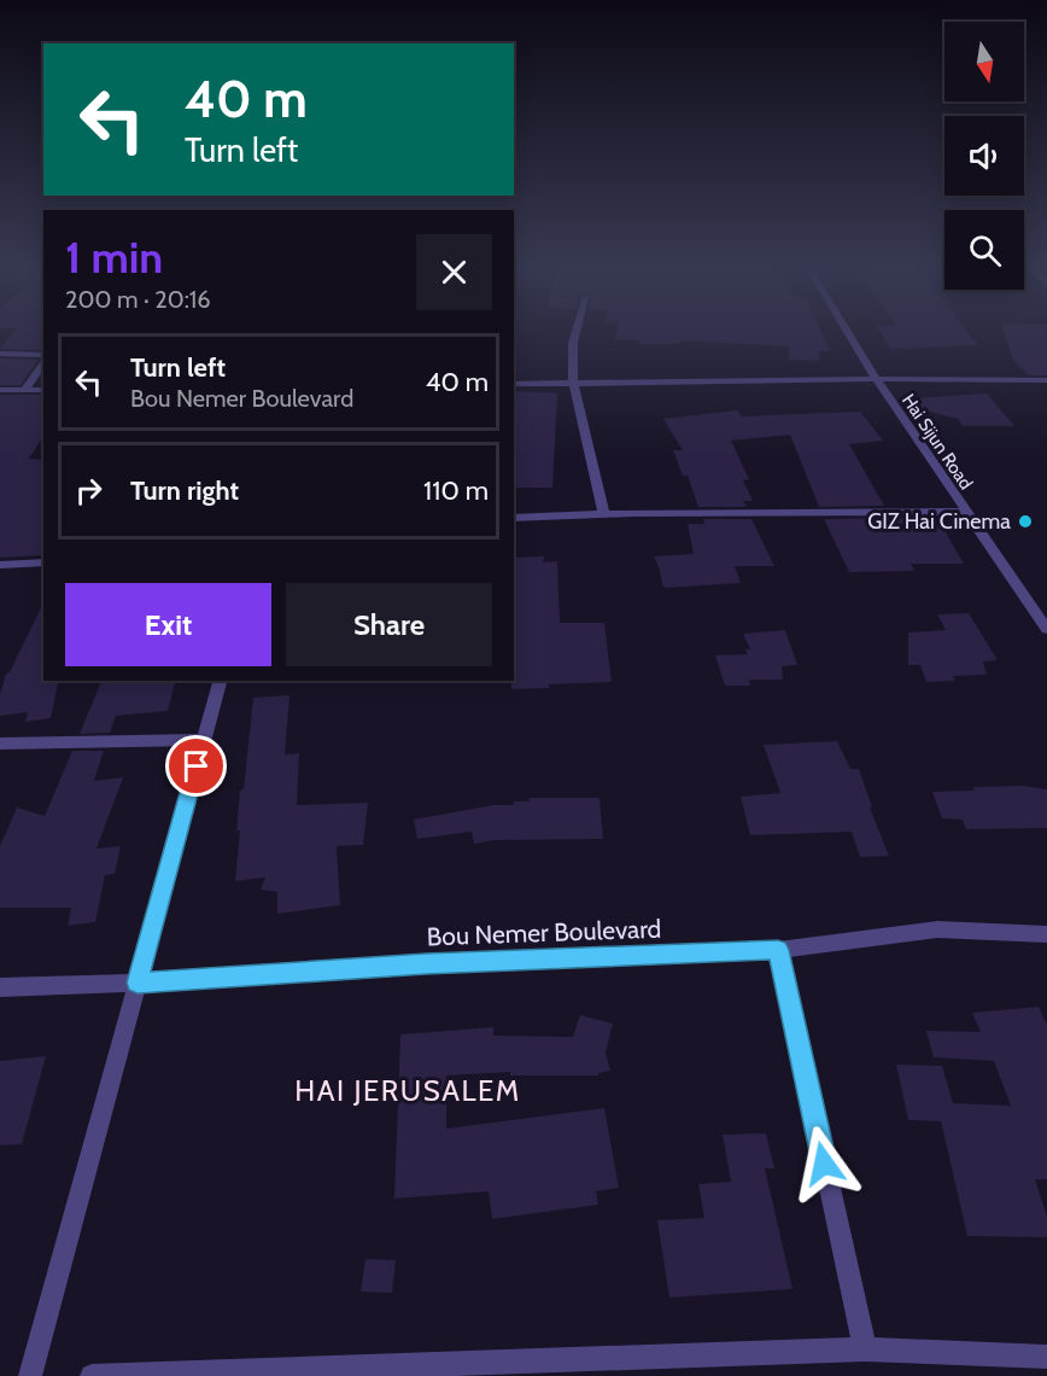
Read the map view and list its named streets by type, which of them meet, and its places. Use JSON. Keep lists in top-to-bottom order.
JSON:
{
  "streets": {
    "street": ["Hai Sijun Road", "Bou Nemer Boulevard"]
  },
  "districts": ["HAI JERUSALEM"],
  "places": ["GIZ Hai Cinema"],
  "north": "bottom",
  "page": {
    "turn": ["40 m", "Turn left"],
    "heading": ["1 min", "200 m · 20:16"],
    "list": [
      {
        "name": "Turn left",
        "note": "Bou Nemer Boulevard",
        "value": "40 m"
      },
      {
        "name": "Turn right",
        "value": "110 m"
      }
    ],
    "buttons": ["Exit", "Share"]
  }
}
